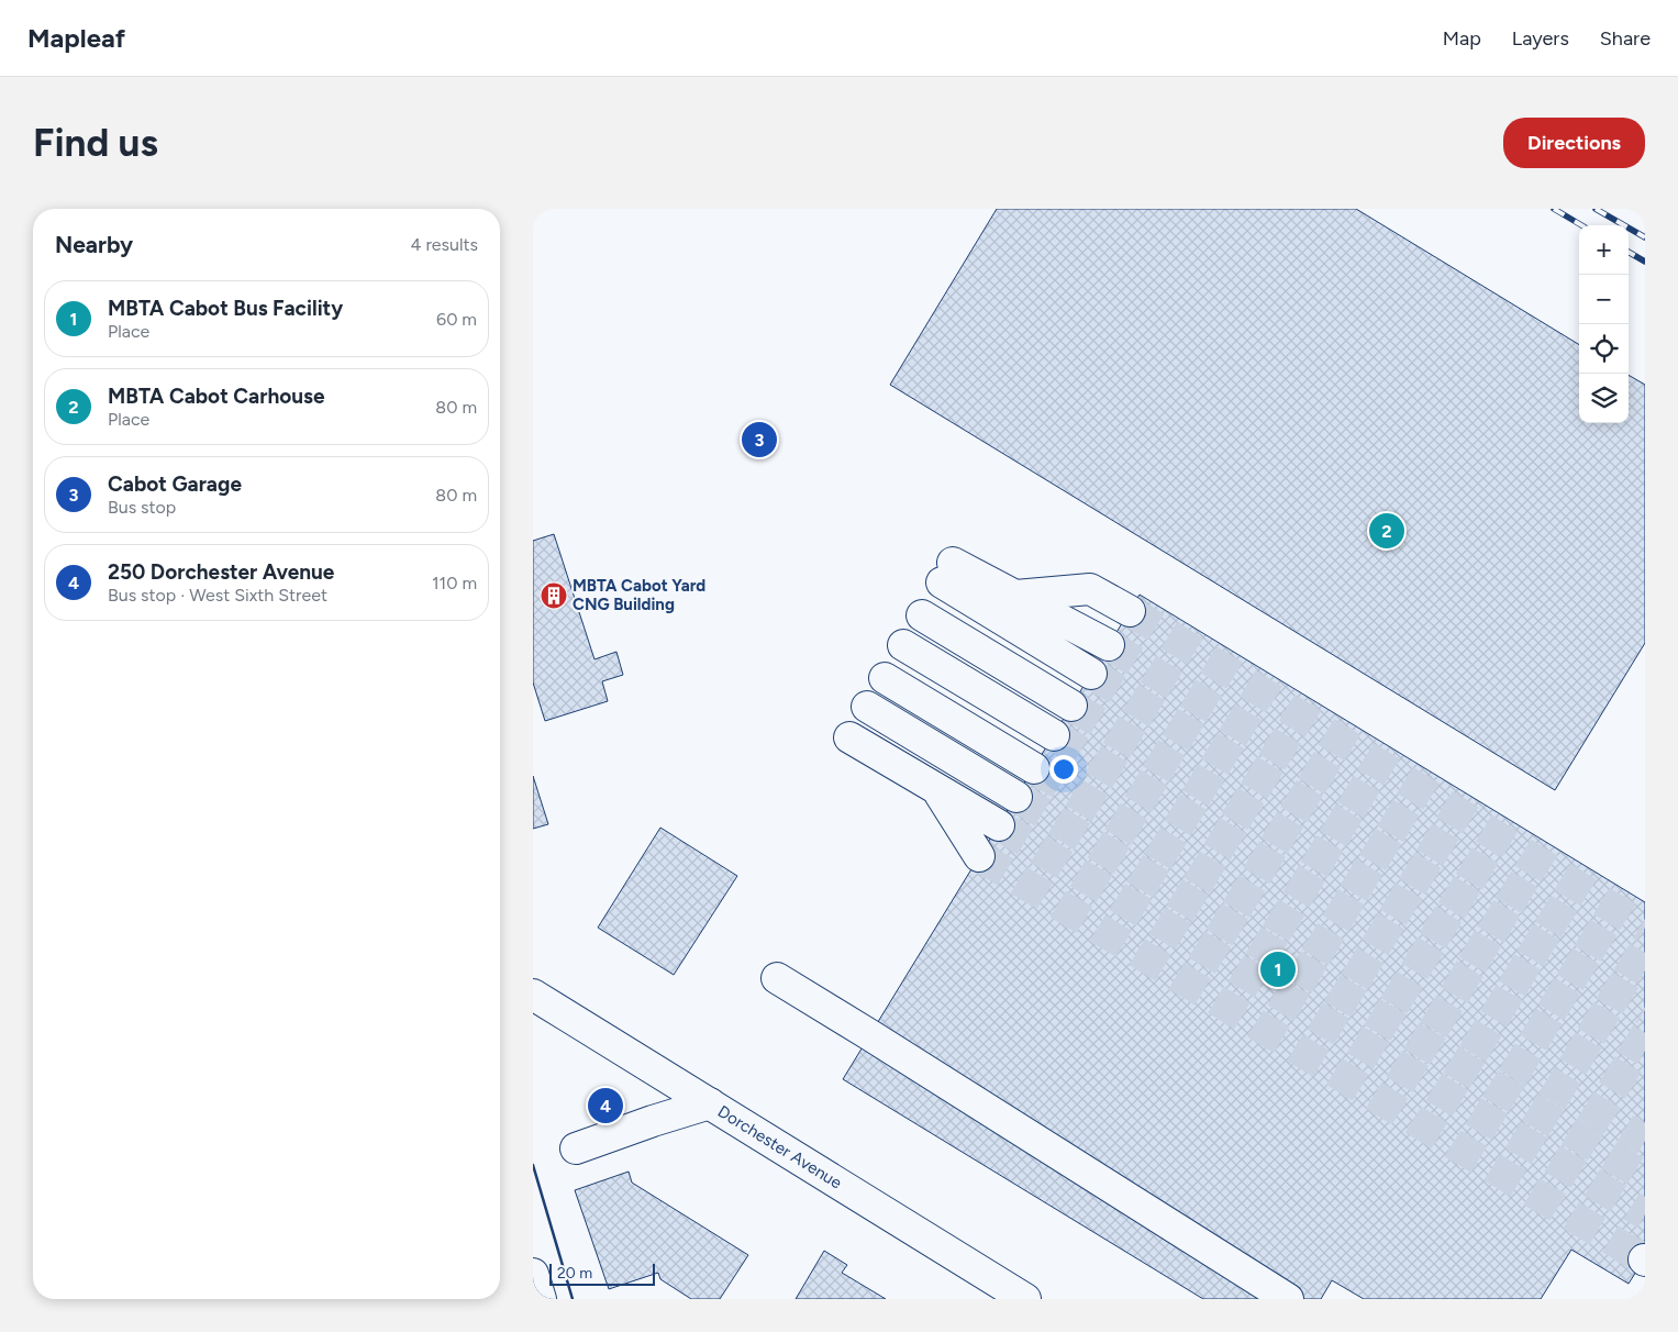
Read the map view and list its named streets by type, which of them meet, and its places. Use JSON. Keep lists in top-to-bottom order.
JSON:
{
  "streets": {
    "main road": ["Dorchester Avenue"]
  },
  "places": {
    "building": ["MBTA Cabot Yard CNG Building"]
  },
  "scale_bar": "20 m",
  "page": {
    "header": "Mapleaf",
    "nav": ["Map", "Layers", "Share"],
    "buttons": "Directions",
    "title": "Find us",
    "heading": ["Nearby", "4 results"],
    "map_buttons": ["+", "−"],
    "list": [
      {
        "mark": "1",
        "name": "MBTA Cabot Bus Facility",
        "note": "Place",
        "value": "60 m"
      },
      {
        "mark": "2",
        "name": "MBTA Cabot Carhouse",
        "note": "Place",
        "value": "80 m"
      },
      {
        "mark": "3",
        "name": "Cabot Garage",
        "note": "Bus stop",
        "value": "80 m"
      },
      {
        "mark": "4",
        "name": "250 Dorchester Avenue",
        "note": "Bus stop · West Sixth Street",
        "value": "110 m"
      }
    ],
    "pins": [
      "3",
      "2",
      "1",
      "4"
    ],
    "scale": "20 m"
  }
}
